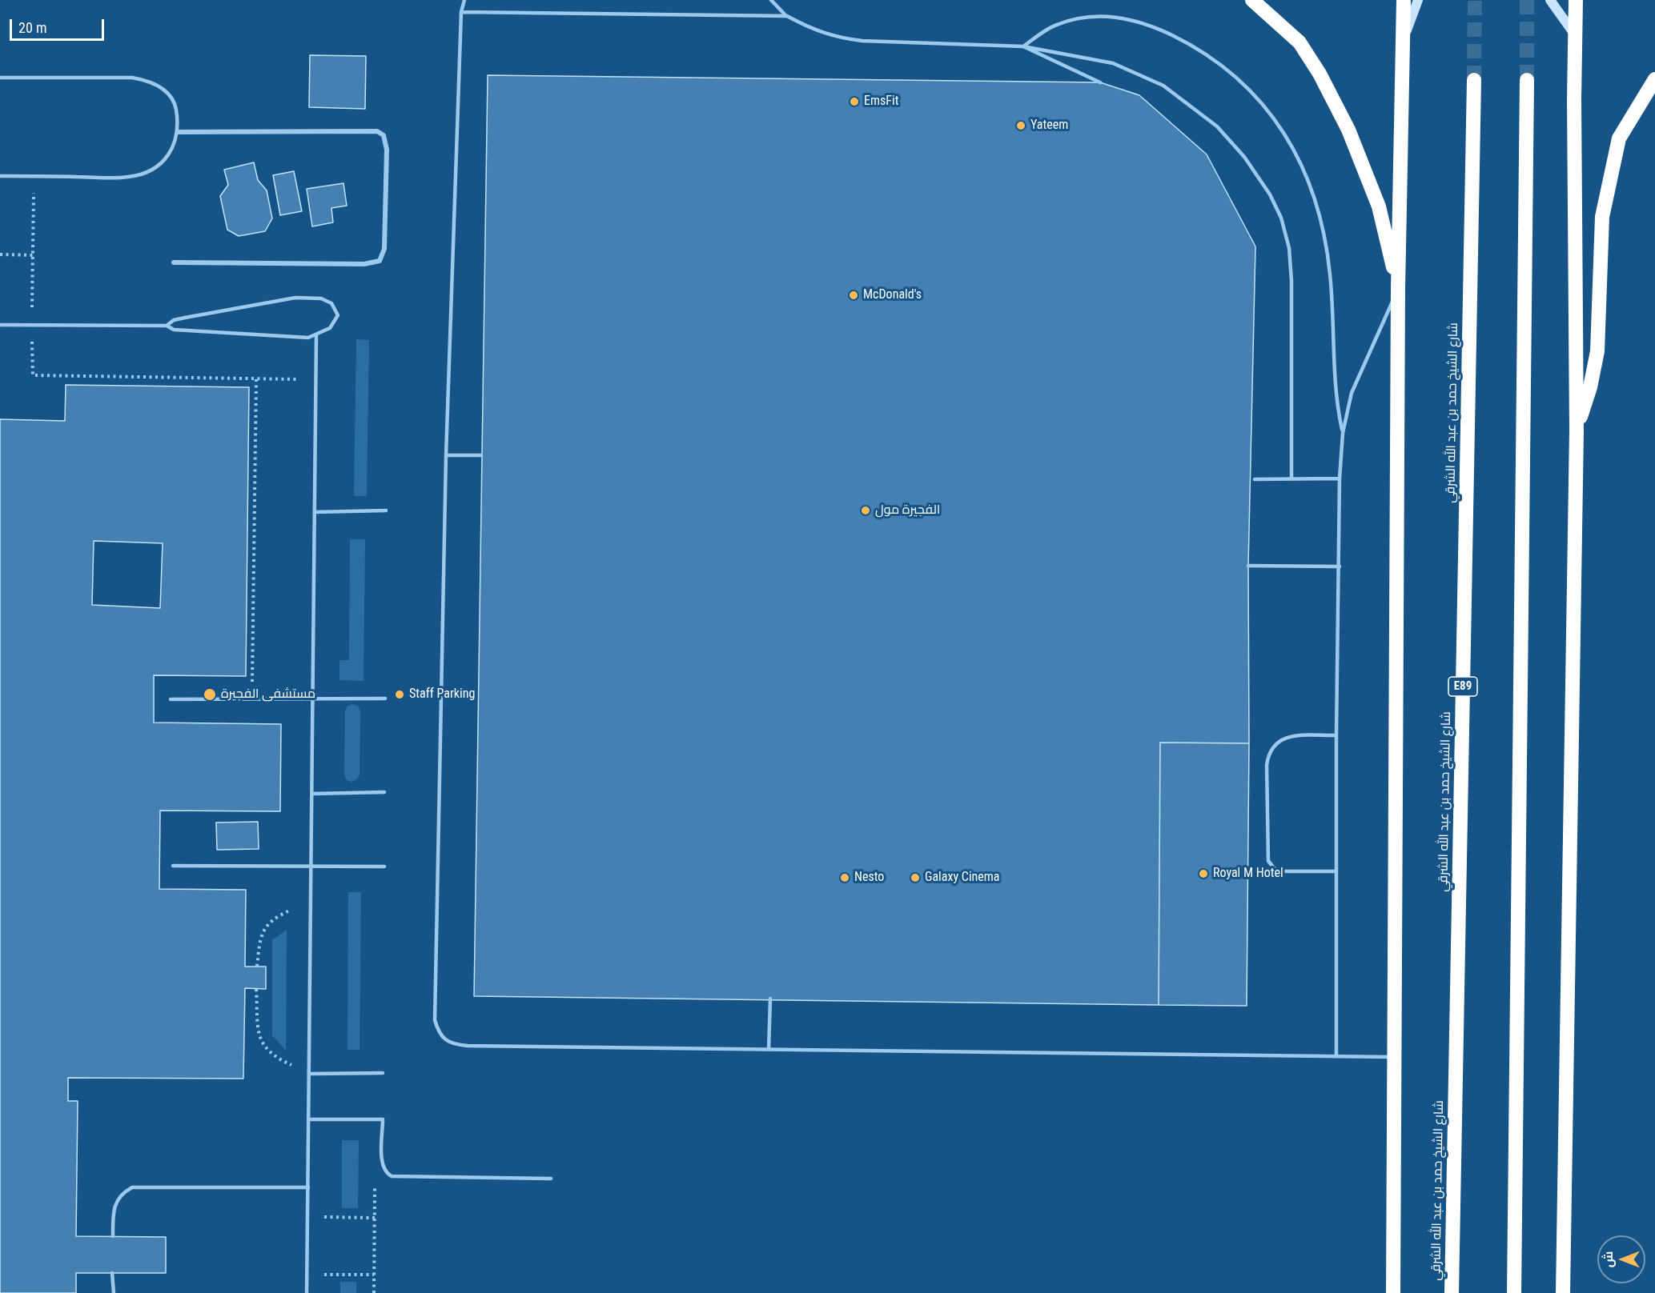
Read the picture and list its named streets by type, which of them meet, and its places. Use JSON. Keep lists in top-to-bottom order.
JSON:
{
  "streets": {
    "highway": ["شارع الشيخ حمد بن عبد الله الشرقي", "E89"]
  },
  "places": [
    "EmsFit",
    "Yateem",
    "McDonald's",
    "الفجيرة مول",
    "مستشفى الفجيرة",
    "Staff Parking",
    "Royal M Hotel",
    "Nesto",
    "Galaxy Cinema"
  ],
  "scale_bar": "20 m",
  "north": "left"
}
